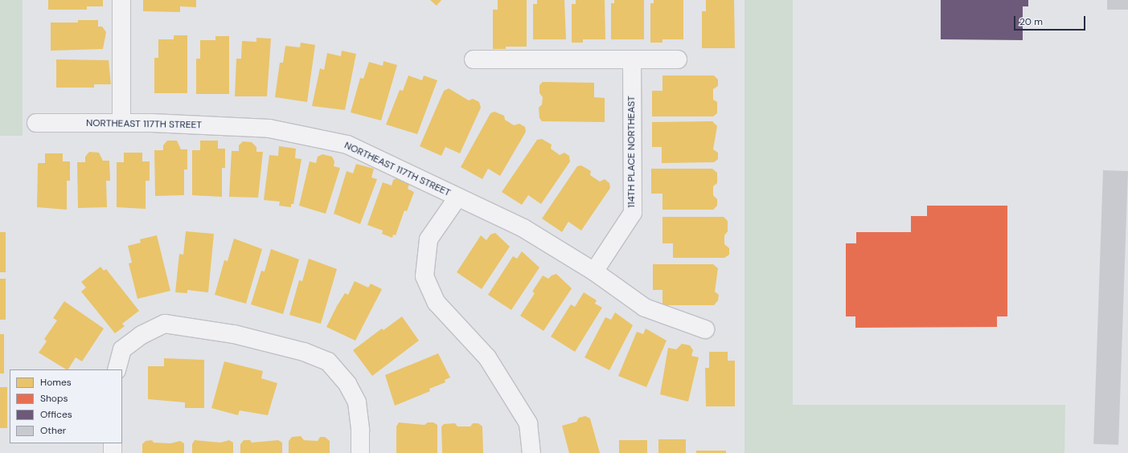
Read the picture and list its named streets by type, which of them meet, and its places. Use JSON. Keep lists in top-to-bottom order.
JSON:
{
  "streets": {
    "street": ["NORTHEAST 117TH STREET", "114TH PLACE NORTHEAST"]
  },
  "crossings": [
    ["NORTHEAST 117TH STREET", "114TH PLACE NORTHEAST"]
  ],
  "legend": [
    "Homes",
    "Shops",
    "Offices",
    "Other"
  ],
  "scale_bar": "20 m"
}
